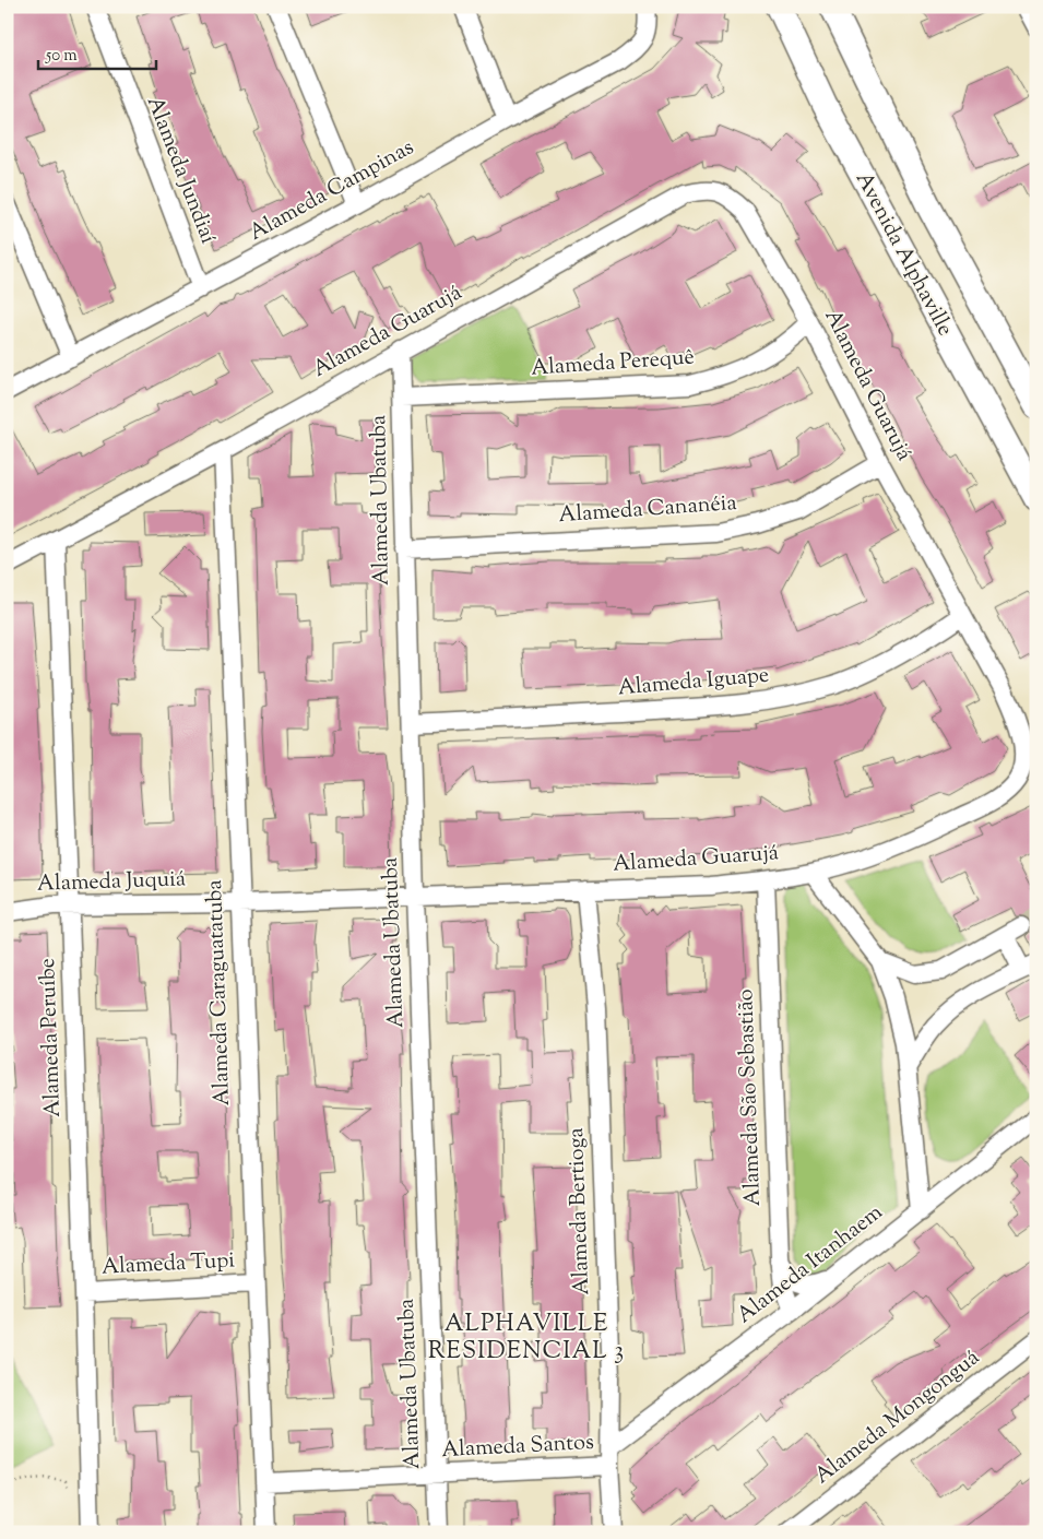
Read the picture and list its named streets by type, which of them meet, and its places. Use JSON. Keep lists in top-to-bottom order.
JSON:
{
  "streets": {
    "main road": ["Avenida Alphaville"],
    "street": [
      "Alameda Jundiaí",
      "Alameda Campinas",
      "Alameda Guarujá",
      "Alameda Perequê",
      "Alameda Ubatuba",
      "Alameda Cananéia",
      "Alameda Iguape",
      "Alameda Juquiá",
      "Alameda Caraguatatuba",
      "Alameda Peruíbe",
      "Alameda São Sebastião",
      "Alameda Bertioga",
      "Alameda Tupi",
      "Alameda Itanhaem",
      "Alameda Mongonguá",
      "Alameda Santos"
    ]
  },
  "crossings": [
    ["Alameda Jundiaí", "Alameda Campinas"],
    ["Alameda Guarujá", "Alameda Perequê"],
    ["Alameda Guarujá", "Alameda Ubatuba"],
    ["Alameda Guarujá", "Alameda Cananéia"],
    ["Alameda Guarujá", "Alameda Iguape"],
    ["Alameda Guarujá", "Alameda Juquiá"],
    ["Alameda Guarujá", "Alameda Caraguatatuba"],
    ["Alameda Guarujá", "Alameda Peruíbe"],
    ["Alameda Guarujá", "Alameda São Sebastião"],
    ["Alameda Guarujá", "Alameda Bertioga"],
    ["Alameda Perequê", "Alameda Ubatuba"],
    ["Alameda Ubatuba", "Alameda Cananéia"],
    ["Alameda Ubatuba", "Alameda Iguape"],
    ["Alameda Ubatuba", "Alameda Juquiá"],
    ["Alameda Ubatuba", "Alameda Santos"],
    ["Alameda Juquiá", "Alameda Caraguatatuba"],
    ["Alameda Juquiá", "Alameda Peruíbe"],
    ["Alameda Caraguatatuba", "Alameda Tupi"],
    ["Alameda Caraguatatuba", "Alameda Santos"],
    ["Alameda Peruíbe", "Alameda Tupi"],
    ["Alameda São Sebastião", "Alameda Itanhaem"],
    ["Alameda Bertioga", "Alameda Itanhaem"],
    ["Alameda Bertioga", "Alameda Santos"]
  ],
  "districts": ["ALPHAVILLE RESIDENCIAL 3"],
  "scale_bar": "50 m"
}
